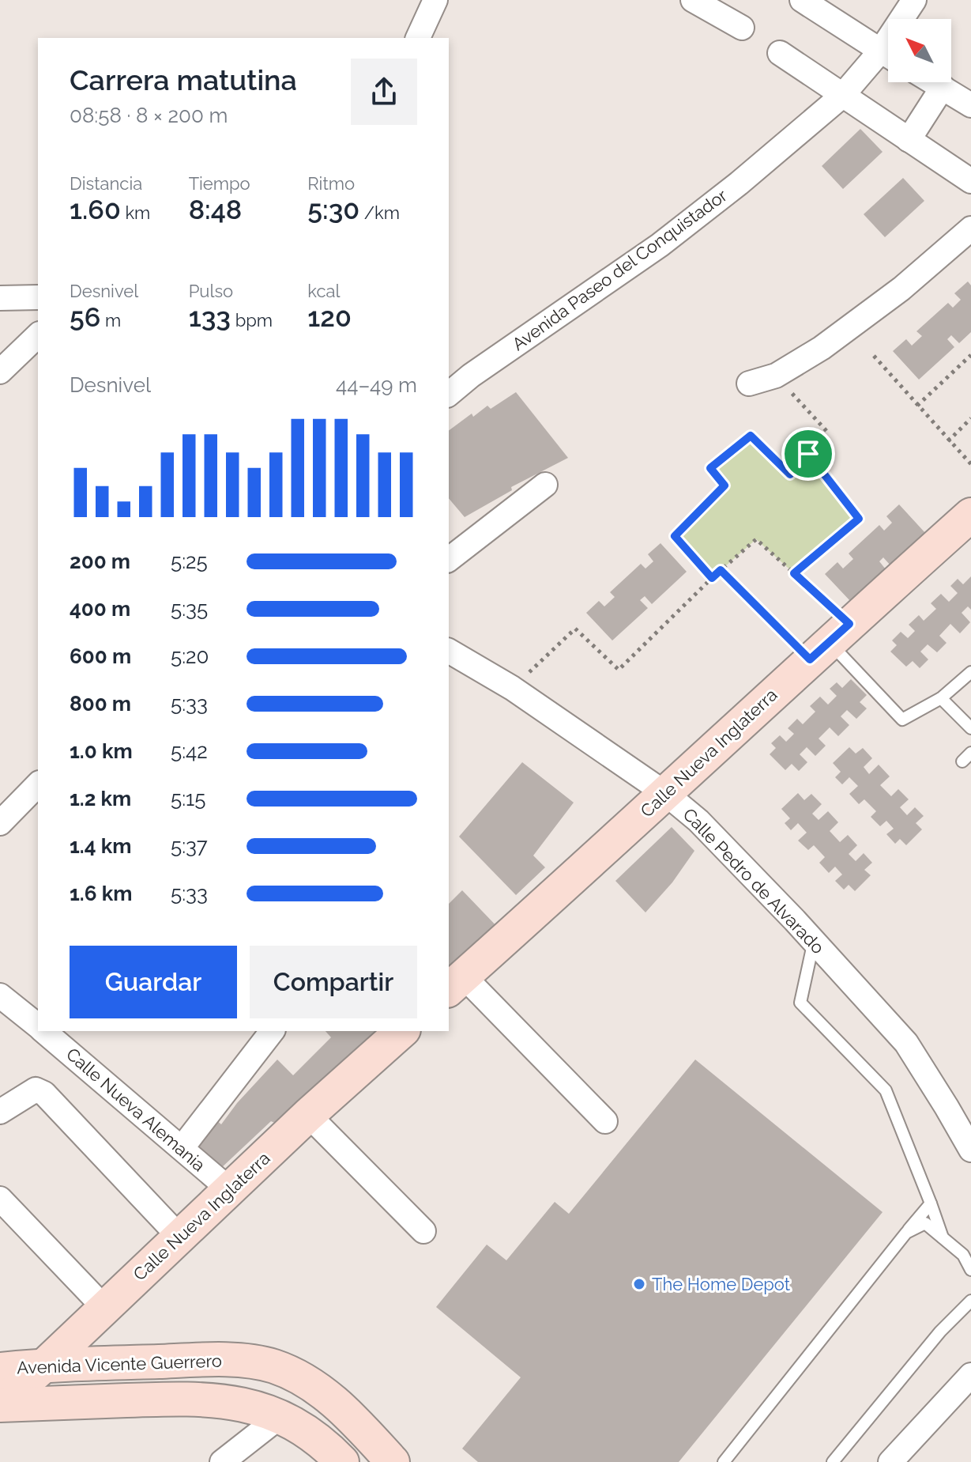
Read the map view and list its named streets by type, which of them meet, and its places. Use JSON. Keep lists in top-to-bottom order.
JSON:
{
  "streets": {
    "main road": ["Calle Nueva Inglaterra", "Avenida Vicente Guerrero"],
    "street": ["Avenida Paseo del Conquistador", "Calle Pedro de Alvarado", "Calle Nueva Alemania"]
  },
  "crossings": [
    ["Calle Nueva Inglaterra", "Calle Pedro de Alvarado"],
    ["Calle Nueva Inglaterra", "Calle Nueva Alemania"],
    ["Calle Nueva Inglaterra", "Avenida Vicente Guerrero"]
  ],
  "places": ["The Home Depot"],
  "north": "top left",
  "page": {
    "heading": ["Carrera matutina", "08:58 · 8 × 200 m"],
    "stats": [
      ["Distancia", "1.60 km"],
      ["Tiempo", "8:48"],
      ["Ritmo", "5:30 /km"],
      ["Desnivel", "56 m"],
      ["Pulso", "133 bpm"],
      ["kcal", "120"]
    ],
    "chart": ["Desnivel", "44–49 m"],
    "list": [
      {
        "name": "200 m",
        "note": "5:25"
      },
      {
        "name": "400 m",
        "note": "5:35"
      },
      {
        "name": "600 m",
        "note": "5:20"
      },
      {
        "name": "800 m",
        "note": "5:33"
      },
      {
        "name": "1.0 km",
        "note": "5:42"
      },
      {
        "name": "1.2 km",
        "note": "5:15"
      },
      {
        "name": "1.4 km",
        "note": "5:37"
      },
      {
        "name": "1.6 km",
        "note": "5:33"
      }
    ],
    "buttons": ["Guardar", "Compartir"]
  }
}
